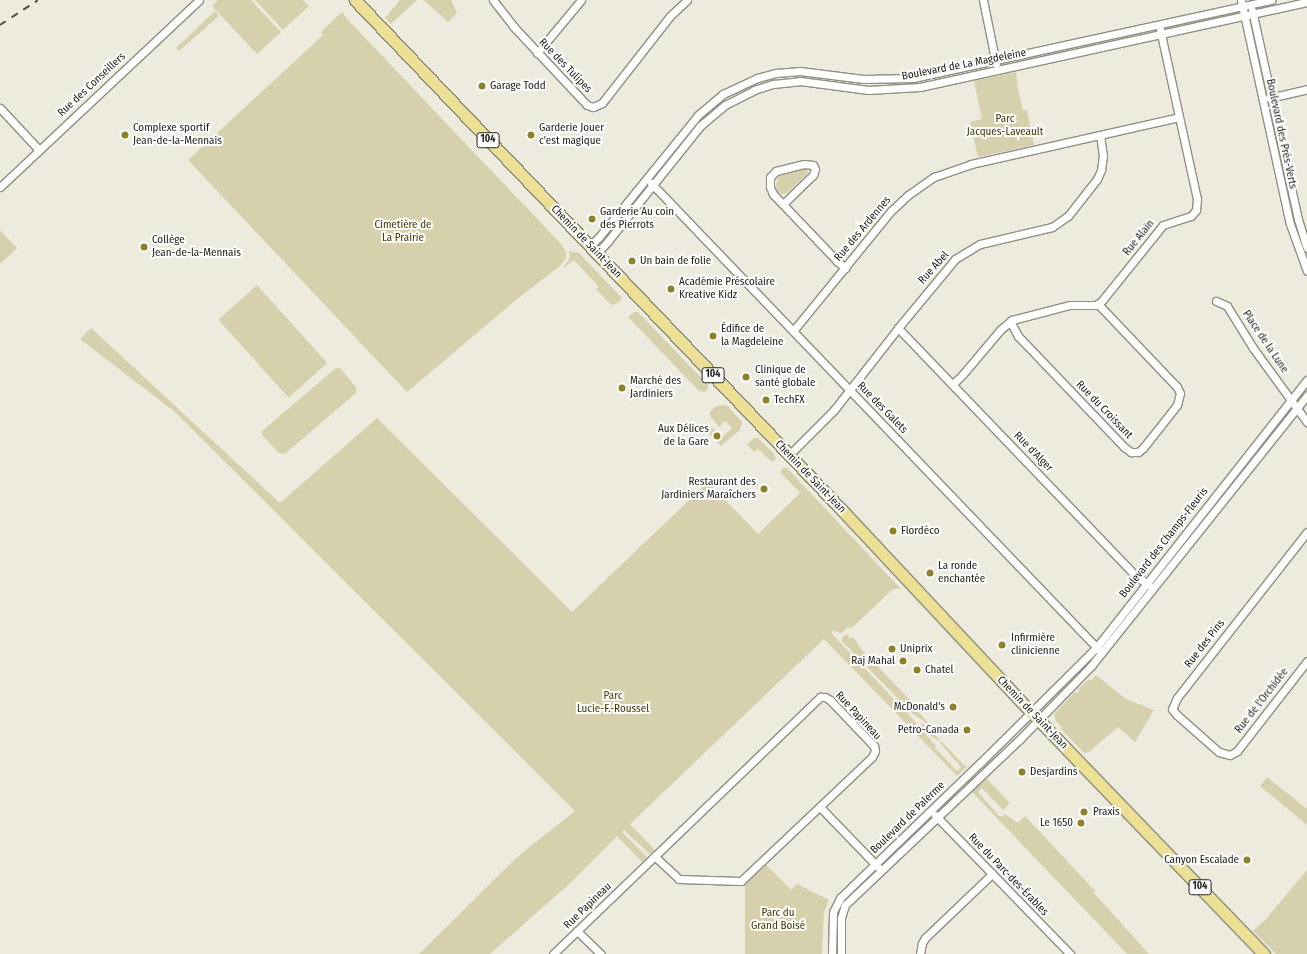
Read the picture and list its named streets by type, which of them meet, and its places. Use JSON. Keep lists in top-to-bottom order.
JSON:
{
  "streets": {
    "main road": ["104", "Chemin de Saint-Jean"],
    "street": [
      "Boulevard de La Magdeleine",
      "Rue des Tulipes",
      "Rue des Conseillers",
      "Boulevard des Prés-Verts",
      "Rue des Ardennes",
      "Rue Alain",
      "Rue Abel",
      "Place de la Lune",
      "Rue des Galets",
      "Rue du Croissant",
      "Rue d'Alger",
      "Boulevard des Champs-Fleuris",
      "Rue des Pins",
      "Rue de l'Orchidée",
      "Rue Papineau",
      "Boulevard de Palerme",
      "Rue du Parc-des-Érables"
    ]
  },
  "crossings": [
    ["Boulevard de La Magdeleine", "Boulevard des Prés-Verts"],
    ["Boulevard de La Magdeleine", "Rue Alain"],
    ["Boulevard de La Magdeleine", "Chemin de Saint-Jean"],
    ["Boulevard de La Magdeleine", "Rue des Galets"],
    ["Rue des Ardennes", "Rue Alain"],
    ["Rue des Ardennes", "Rue Abel"],
    ["Rue des Ardennes", "Rue des Galets"],
    ["Rue Alain", "Rue du Croissant"],
    ["Chemin de Saint-Jean", "Rue Abel"],
    ["Chemin de Saint-Jean", "Boulevard des Champs-Fleuris"],
    ["Chemin de Saint-Jean", "Boulevard de Palerme"],
    ["Rue Abel", "Rue des Galets"],
    ["Rue Abel", "Rue d'Alger"],
    ["Place de la Lune", "Boulevard des Champs-Fleuris"],
    ["Rue des Galets", "Boulevard des Champs-Fleuris"],
    ["Rue d'Alger", "Boulevard des Champs-Fleuris"],
    ["Boulevard des Champs-Fleuris", "Boulevard de Palerme"],
    ["Rue des Pins", "Rue de l'Orchidée"],
    ["Boulevard de Palerme", "Rue du Parc-des-Érables"]
  ],
  "parks": [
    "Parc Jacques-Laveault",
    "Cimetière de La Prairie",
    "Parc Lucie-F.-Roussel",
    "Parc du Grand Boisé"
  ],
  "places": [
    "Garage Todd",
    "Complexe sportif Jean-de-la-Mennais",
    "Garderie Jouer c'est magique",
    "Garderie Au coin des Pierrots",
    "Collège Jean-de-la-Mennais",
    "Un bain de folie",
    "Académie Préscolaire Kreative Kidz",
    "Édifice de la Magdeleine",
    "Clinique de santé globale",
    "Marché des Jardiniers",
    "TechFX",
    "Aux Délices de la Gare",
    "Restaurant des Jardiniers Maraîchers",
    "Flordéco",
    "La ronde enchantée",
    "Infirmière clinicienne",
    "Uniprix",
    "Raj Mahal",
    "Chatel",
    "McDonald's",
    "Petro-Canada",
    "Desjardins",
    "Praxis",
    "Le 1650",
    "Canyon Escalade"
  ]
}
